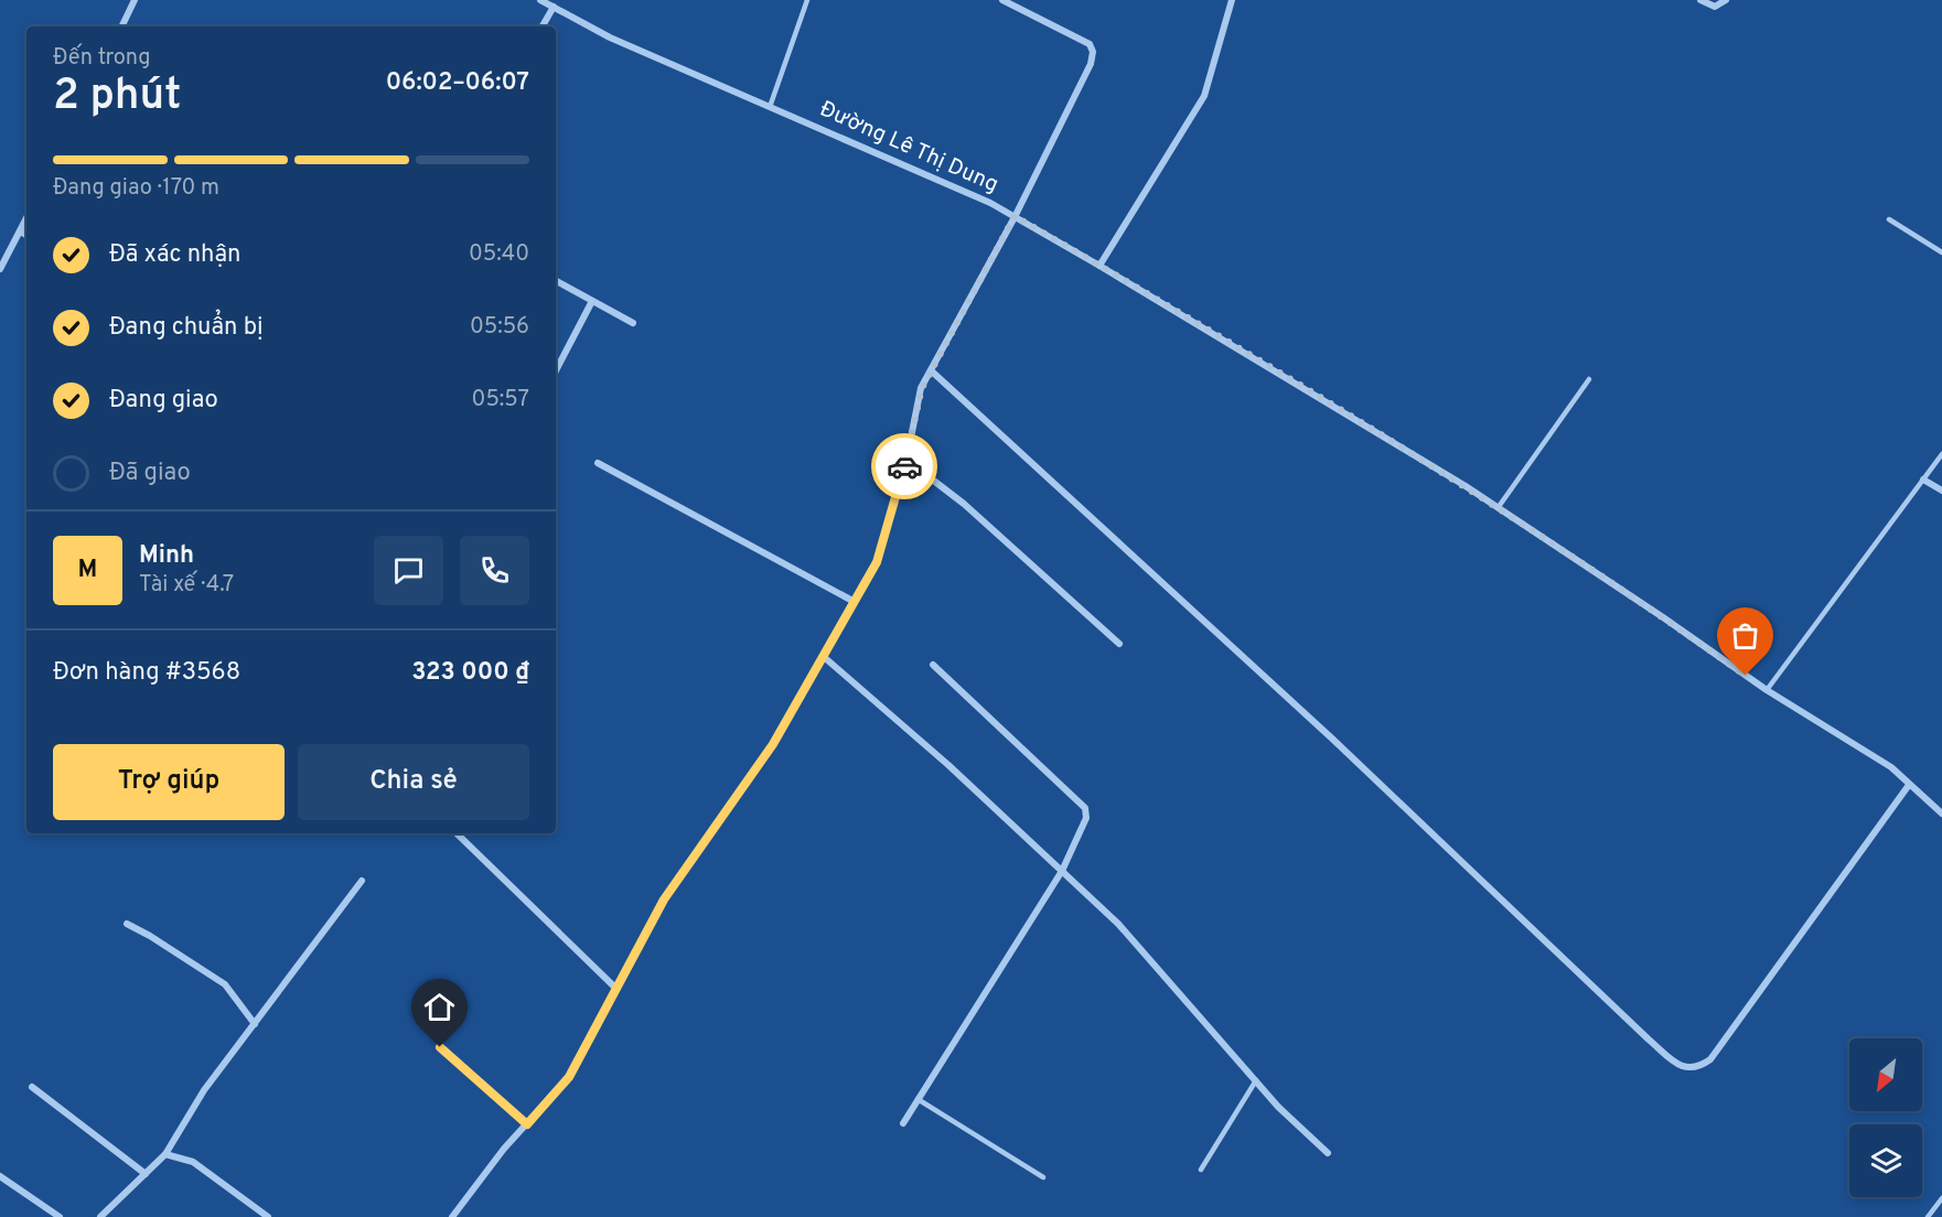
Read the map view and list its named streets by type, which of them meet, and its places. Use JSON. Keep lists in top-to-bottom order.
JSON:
{
  "streets": {
    "street": ["Đường Lê Thị Dung"]
  },
  "north": "bottom left",
  "page": {
    "heading": ["2 phút", "Đến trong", "06:02–06:07"],
    "panel": [
      "Minh",
      "Tài xế · 4.7",
      "Đơn hàng #3568",
      "323 000 ₫"
    ],
    "bar": "Đang giao · 170 m",
    "list": [
      ["Đã xác nhận", "05:40"],
      ["Đang chuẩn bị", "05:56"],
      ["Đang giao", "05:57"],
      "Đã giao"
    ],
    "round": "M",
    "buttons": ["Trợ giúp", "Chia sẻ"]
  }
}
